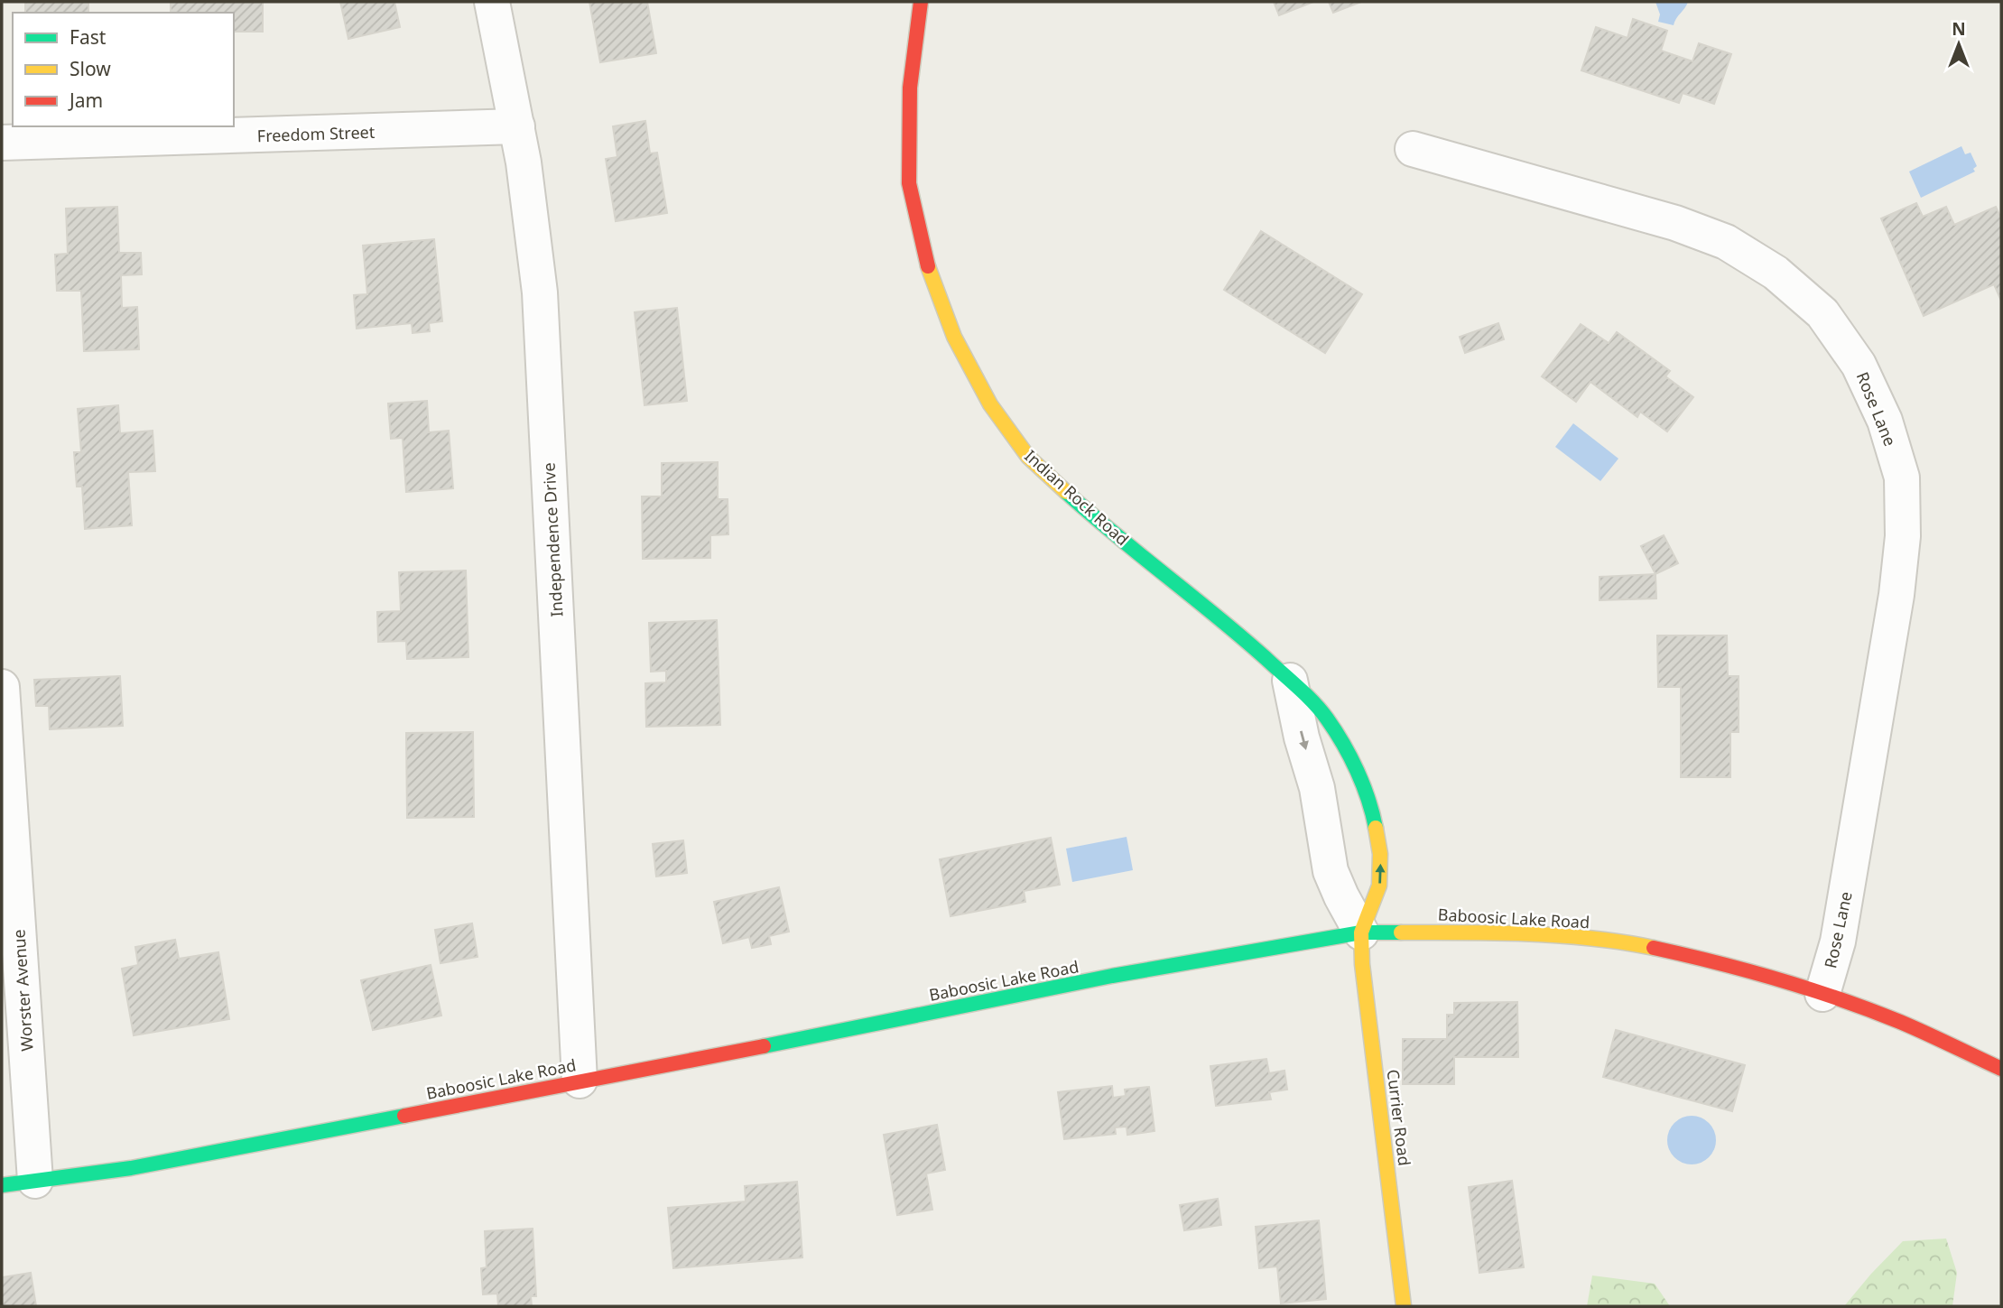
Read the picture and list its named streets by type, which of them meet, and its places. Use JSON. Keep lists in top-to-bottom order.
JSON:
{
  "streets": {
    "street": [
      "Freedom Street",
      "Rose Lane",
      "Indian Rock Road",
      "Independence Drive",
      "Baboosic Lake Road",
      "Worster Avenue",
      "Currier Road"
    ]
  },
  "crossings": [
    ["Freedom Street", "Independence Drive"],
    ["Rose Lane", "Baboosic Lake Road"],
    ["Indian Rock Road", "Baboosic Lake Road"],
    ["Indian Rock Road", "Currier Road"],
    ["Independence Drive", "Baboosic Lake Road"],
    ["Baboosic Lake Road", "Worster Avenue"],
    ["Baboosic Lake Road", "Currier Road"]
  ],
  "legend": ["Fast", "Slow", "Jam"],
  "north": "top"
}
